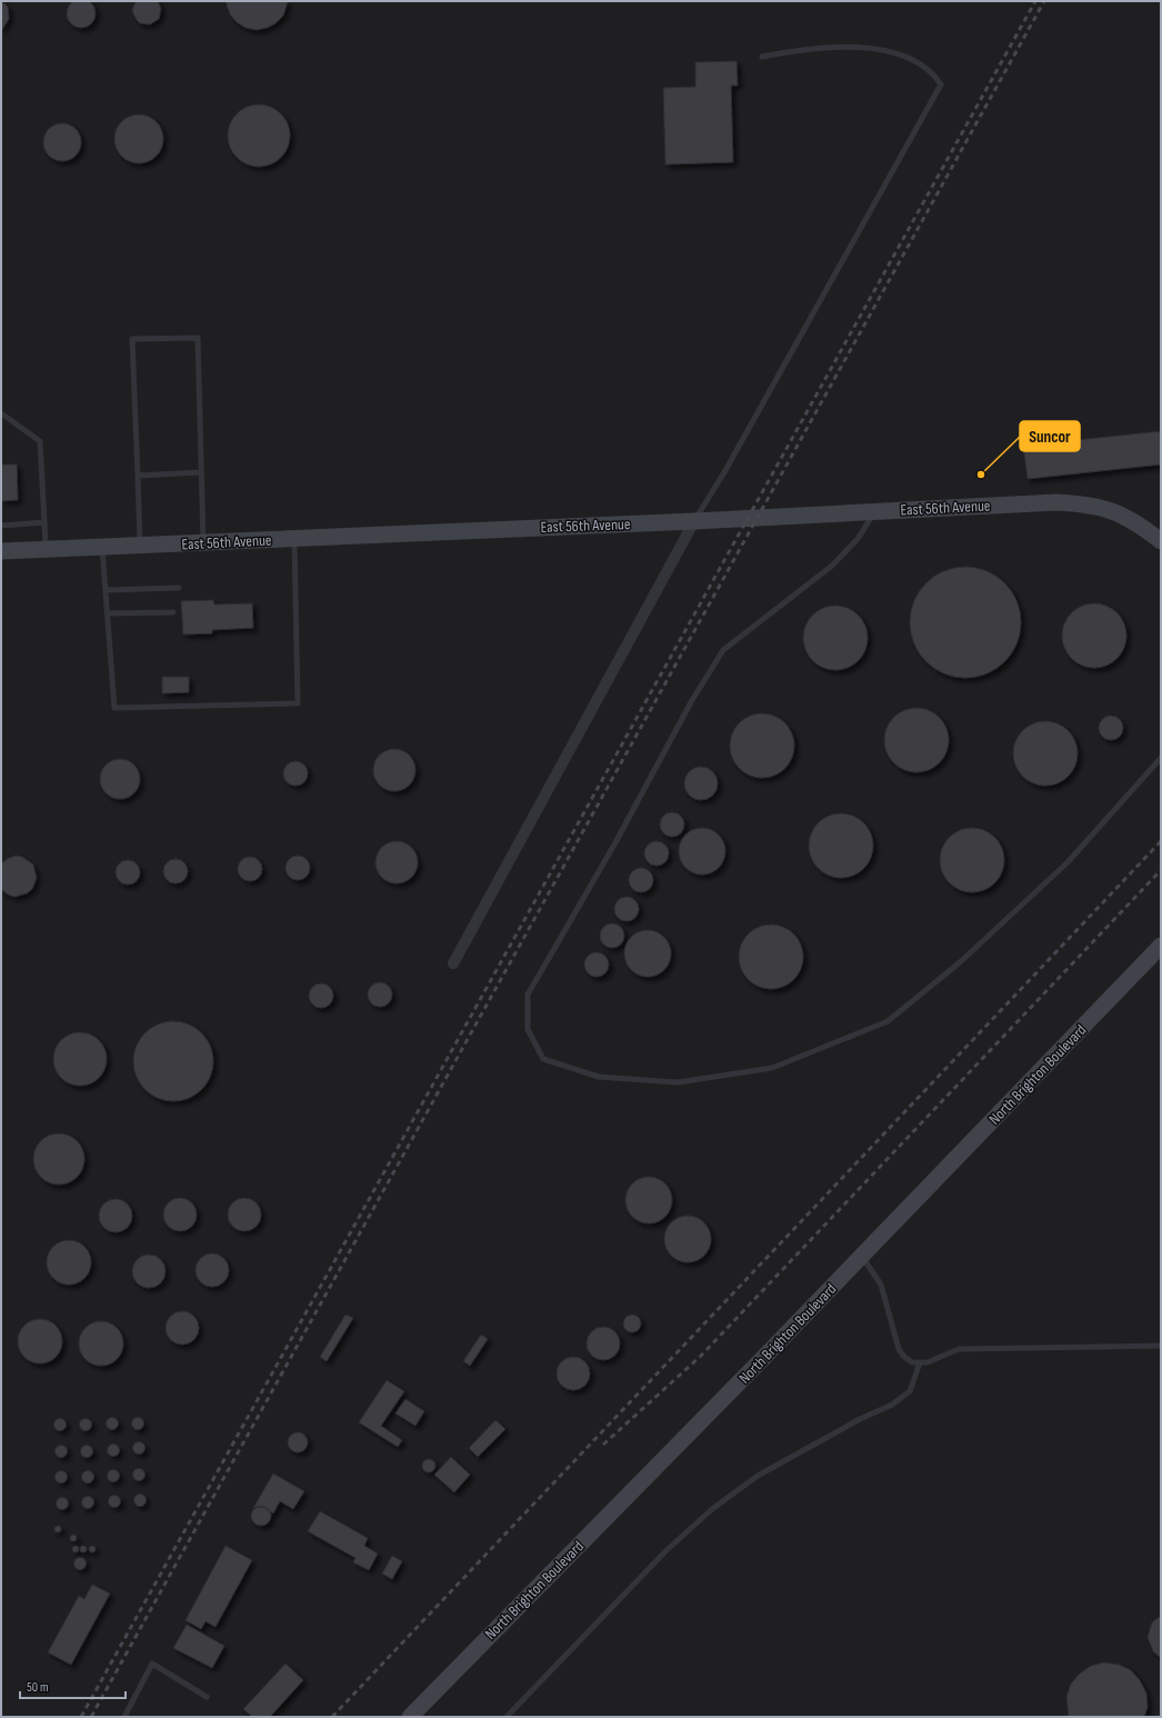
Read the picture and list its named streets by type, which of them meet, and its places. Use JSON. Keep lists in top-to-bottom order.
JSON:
{
  "streets": {
    "main road": ["East 56th Avenue", "North Brighton Boulevard"]
  },
  "places": ["Suncor"],
  "scale_bar": "50 m"
}
